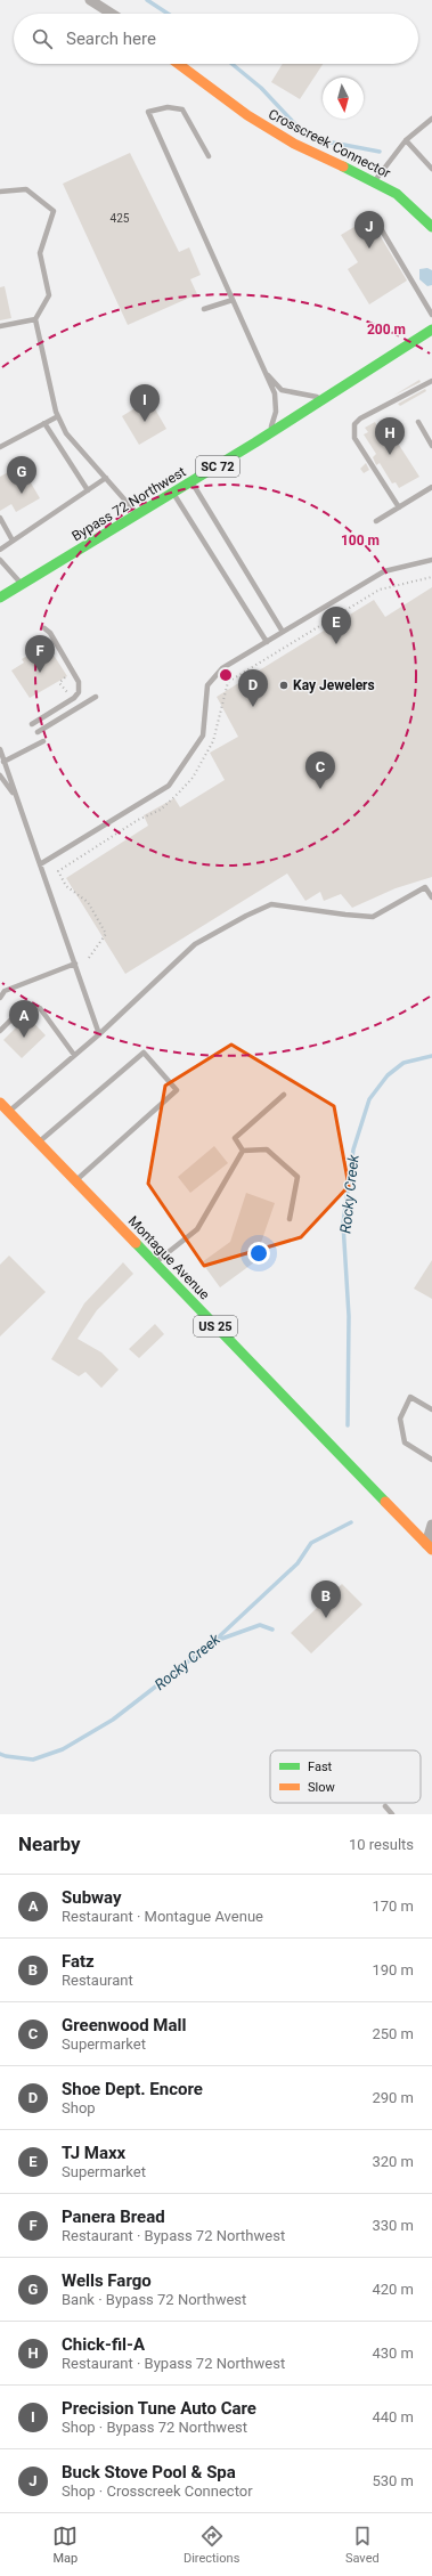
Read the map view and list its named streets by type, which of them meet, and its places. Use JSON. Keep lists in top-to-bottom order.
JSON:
{
  "streets": {
    "main road": [
      "Crosscreek Connector",
      "SC 72",
      "Bypass 72 Northwest",
      "Montague Avenue",
      "US 25"
    ]
  },
  "water": ["Rocky Creek"],
  "places": ["Kay Jewelers"],
  "house_numbers": ["425"],
  "legend": ["Fast", "Slow"],
  "north": "bottom",
  "page": {
    "search": "Search here",
    "pins": [
      "J",
      "I",
      "H",
      "G",
      "E",
      "F",
      "D",
      "C",
      "A",
      "B"
    ],
    "heading": ["Nearby", "10 results"],
    "list": [
      {
        "mark": "A",
        "name": "Subway",
        "note": "Restaurant · Montague Avenue",
        "value": "170 m"
      },
      {
        "mark": "B",
        "name": "Fatz",
        "note": "Restaurant",
        "value": "190 m"
      },
      {
        "mark": "C",
        "name": "Greenwood Mall",
        "note": "Supermarket",
        "value": "250 m"
      },
      {
        "mark": "D",
        "name": "Shoe Dept. Encore",
        "note": "Shop",
        "value": "290 m"
      },
      {
        "mark": "E",
        "name": "TJ Maxx",
        "note": "Supermarket",
        "value": "320 m"
      },
      {
        "mark": "F",
        "name": "Panera Bread",
        "note": "Restaurant · Bypass 72 Northwest",
        "value": "330 m"
      },
      {
        "mark": "G",
        "name": "Wells Fargo",
        "note": "Bank · Bypass 72 Northwest",
        "value": "420 m"
      },
      {
        "mark": "H",
        "name": "Chick-fil-A",
        "note": "Restaurant · Bypass 72 Northwest",
        "value": "430 m"
      },
      {
        "mark": "I",
        "name": "Precision Tune Auto Care",
        "note": "Shop · Bypass 72 Northwest",
        "value": "440 m"
      },
      {
        "mark": "J",
        "name": "Buck Stove Pool & Spa",
        "note": "Shop · Crosscreek Connector",
        "value": "530 m"
      }
    ],
    "nav": ["Map", "Directions", "Saved"]
  },
  "rings": ["200 m", "100 m"]
}
